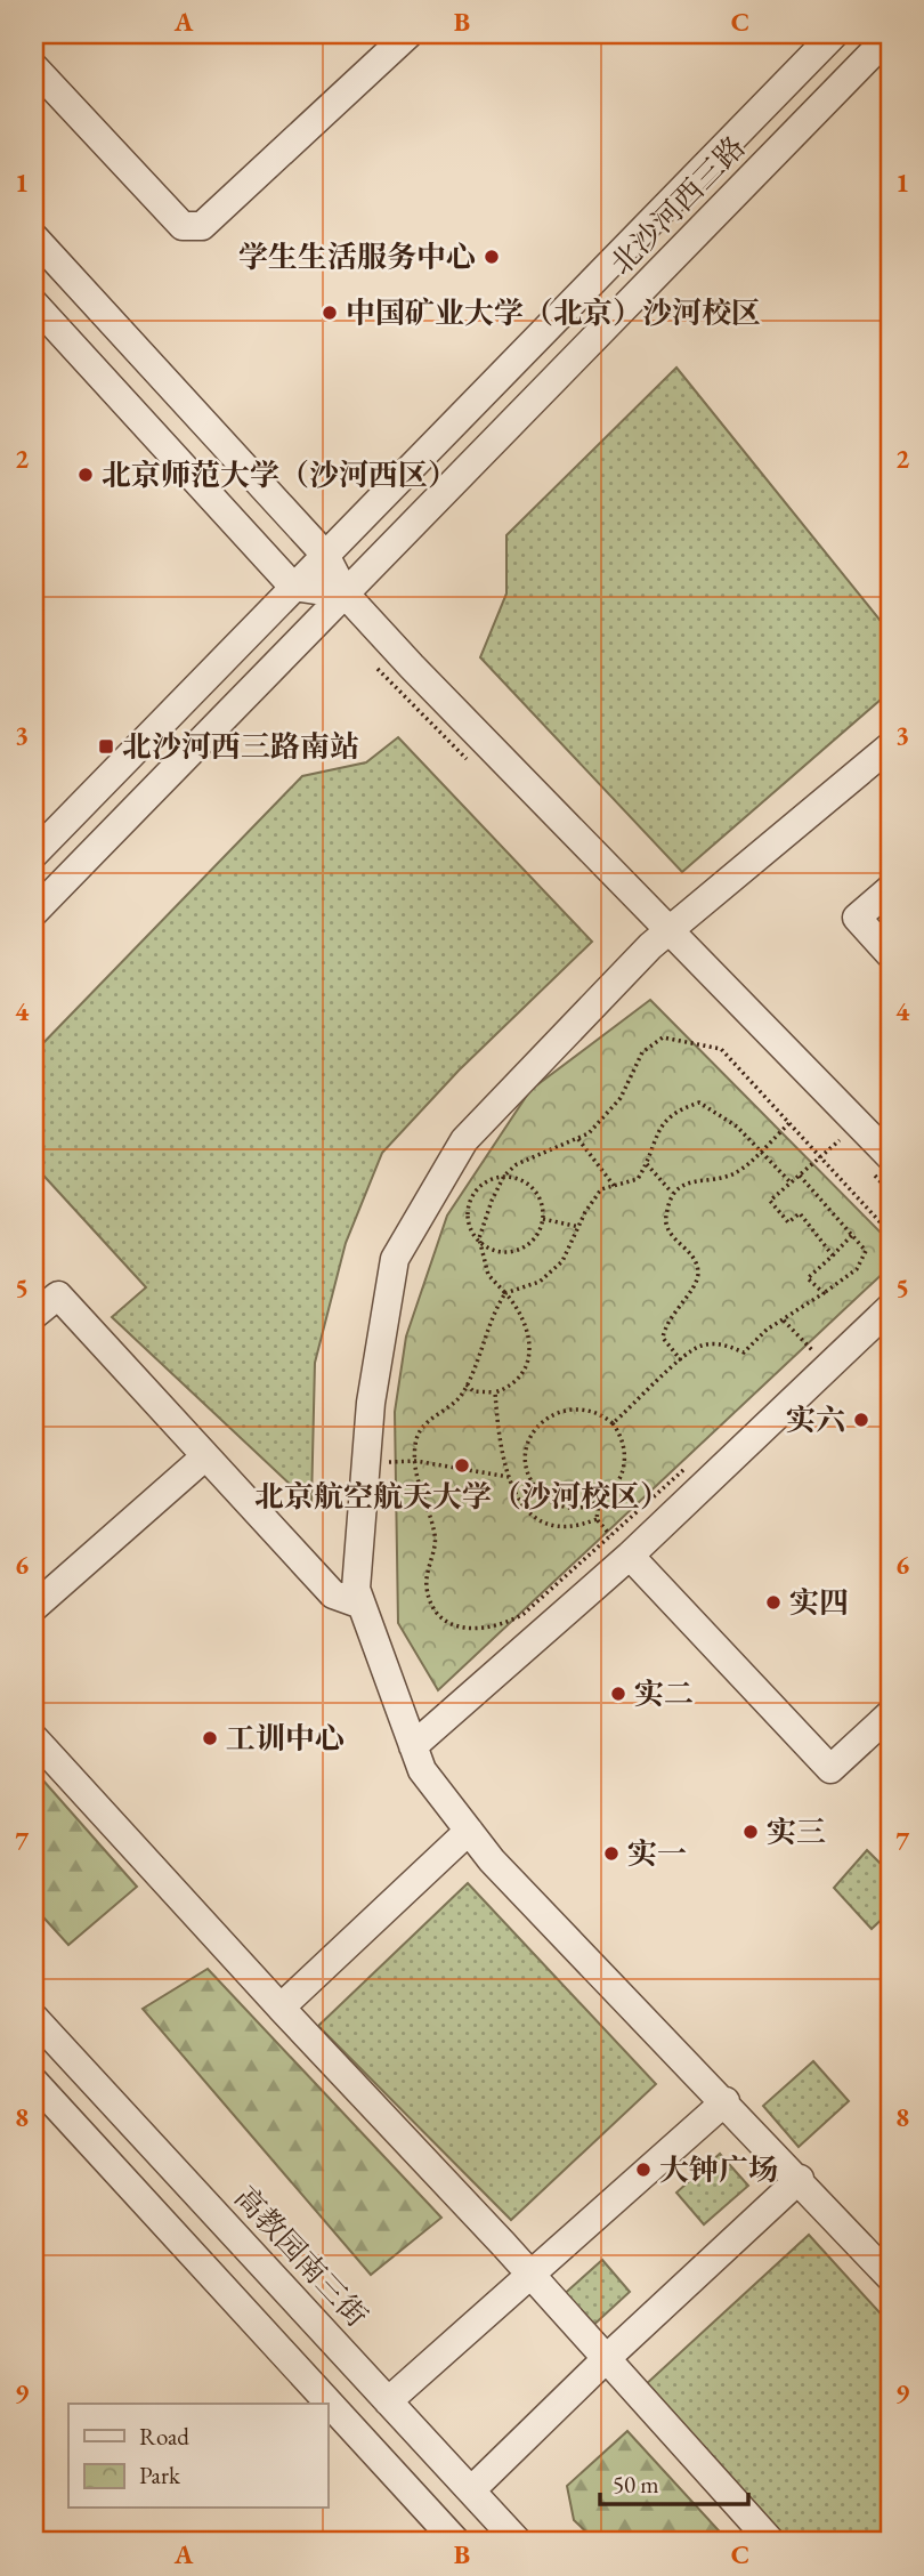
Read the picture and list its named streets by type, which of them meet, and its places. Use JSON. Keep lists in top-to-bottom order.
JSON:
{
  "streets": {
    "street": ["北沙河西三路", "高教园南三街"]
  },
  "places": {
    "other": [
      "学生生活服务中心",
      "中国矿业大学（北京）沙河校区",
      "北京师范大学（沙河西区）",
      "实六",
      "北京航空航天大学（沙河校区）",
      "实四",
      "实二",
      "工训中心",
      "实三",
      "实一",
      "大钟广场"
    ],
    "transit": ["北沙河西三路南站"]
  },
  "legend": ["Road", "Park"],
  "scale_bar": "50 m",
  "grid": {
    "columns": ["A", "B", "C"],
    "rows": [
      "1",
      "2",
      "3",
      "4",
      "5",
      "6",
      "7",
      "8",
      "9"
    ]
  }
}
